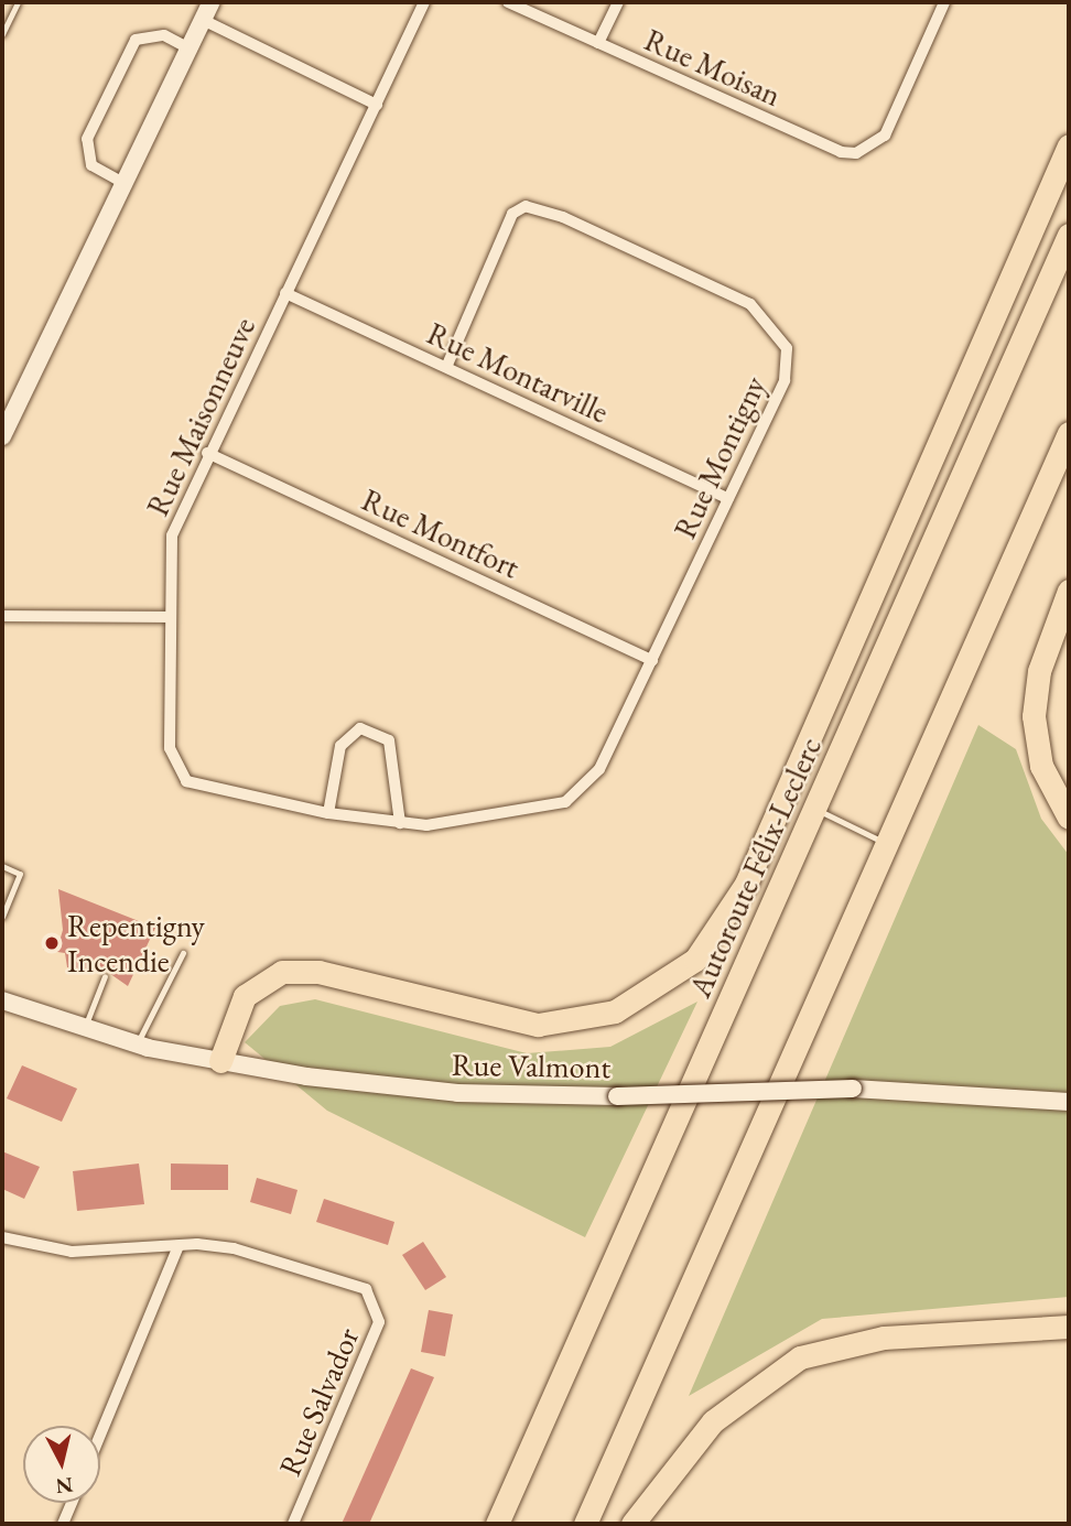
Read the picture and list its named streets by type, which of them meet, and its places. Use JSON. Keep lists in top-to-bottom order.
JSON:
{
  "streets": {
    "highway": ["Autoroute Félix-Leclerc"],
    "street": [
      "Rue Moisan",
      "Rue Montarville",
      "Rue Maisonneuve",
      "Rue Montigny",
      "Rue Montfort",
      "Rue Valmont",
      "Rue Salvador"
    ]
  },
  "crossings": [
    ["Rue Montarville", "Rue Maisonneuve"],
    ["Rue Montarville", "Rue Montigny"],
    ["Rue Maisonneuve", "Rue Montigny"],
    ["Rue Maisonneuve", "Rue Montfort"],
    ["Rue Montigny", "Rue Montfort"]
  ],
  "places": ["Repentigny Incendie"],
  "north": "bottom"
}
